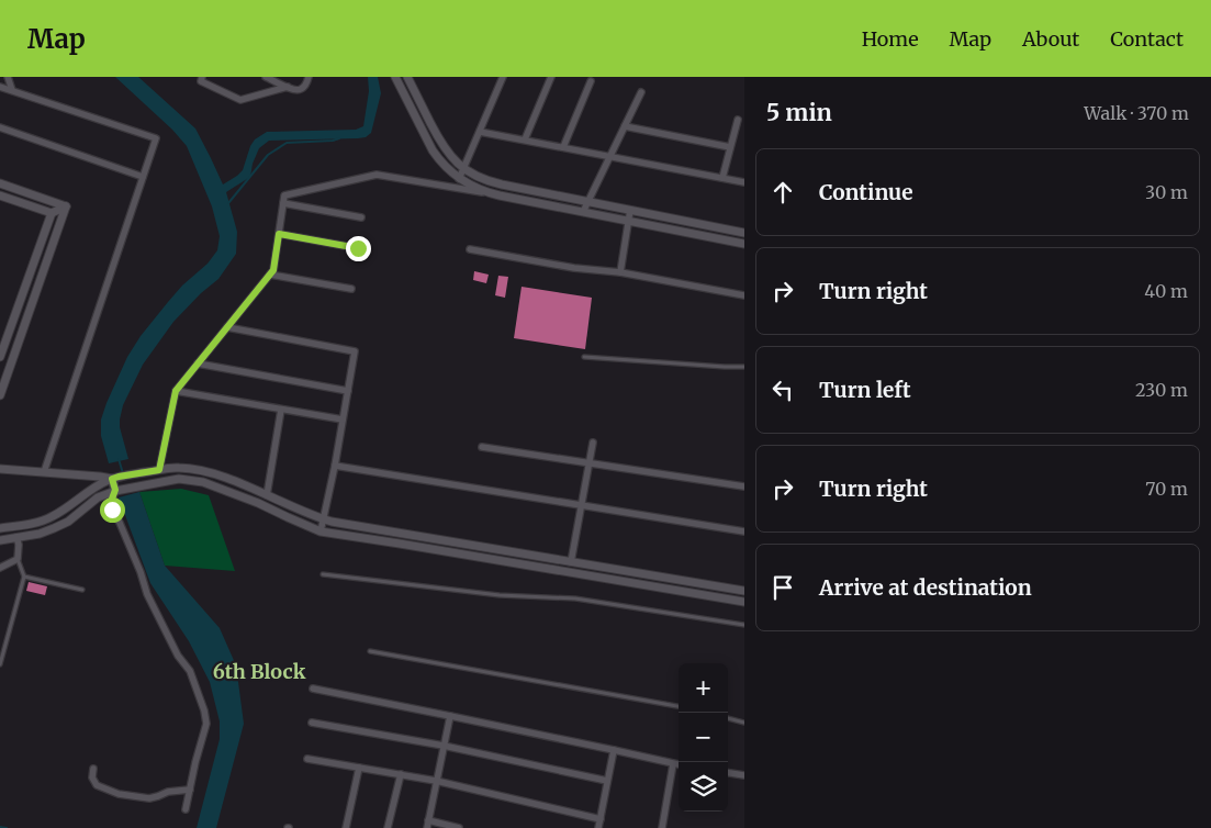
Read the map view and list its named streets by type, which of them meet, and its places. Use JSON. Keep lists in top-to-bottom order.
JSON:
{
  "districts": ["6th Block"],
  "page": {
    "header": "Map",
    "nav": [
      "Home",
      "Map",
      "About",
      "Contact"
    ],
    "heading": ["5 min", "Walk · 370 m"],
    "list": [
      ["Continue", "30 m"],
      ["Turn right", "40 m"],
      ["Turn left", "230 m"],
      ["Turn right", "70 m"],
      "Arrive at destination"
    ],
    "map_buttons": ["+", "−"]
  }
}
